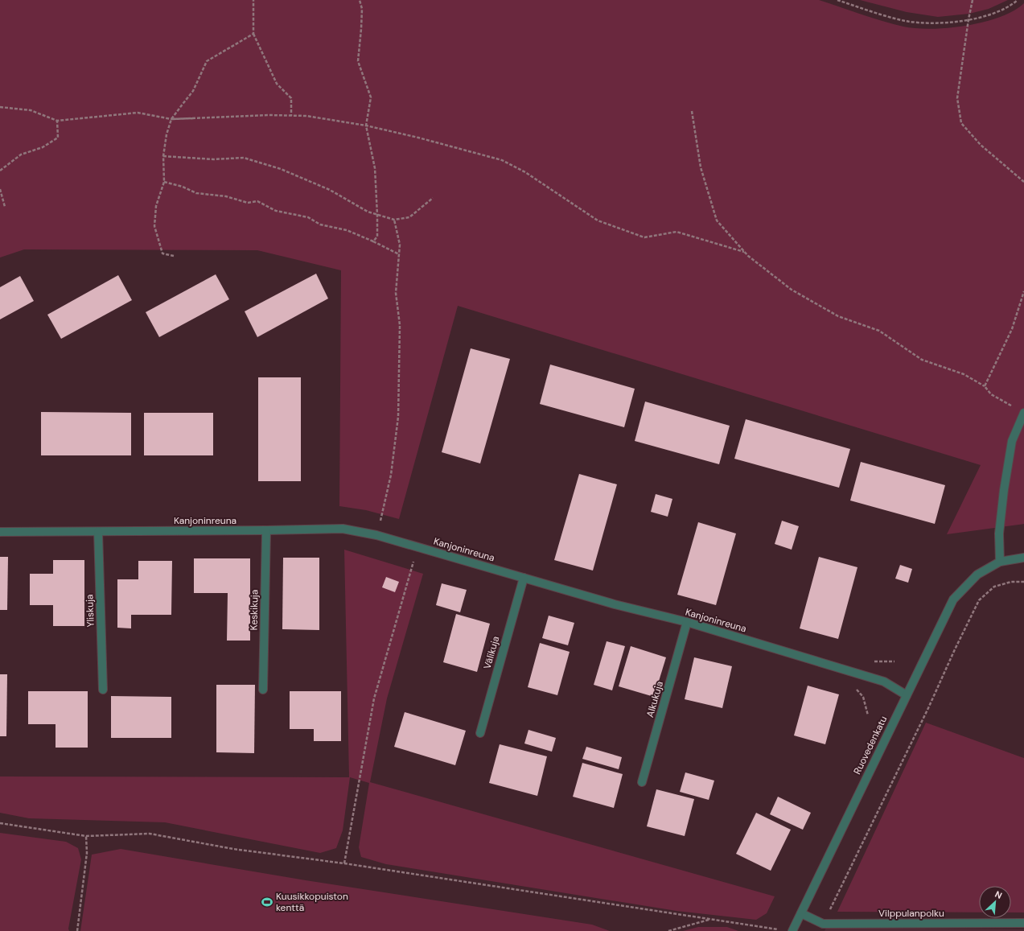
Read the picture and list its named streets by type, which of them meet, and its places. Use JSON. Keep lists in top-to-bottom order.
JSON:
{
  "streets": {
    "street": [
      "Kanjoninreuna",
      "Keskikuja",
      "Yliskuja",
      "Välikuja",
      "Alkukuja",
      "Ruovedenkatu",
      "Vilppulanpolku"
    ]
  },
  "crossings": [
    ["Kanjoninreuna", "Keskikuja"],
    ["Kanjoninreuna", "Yliskuja"],
    ["Kanjoninreuna", "Välikuja"],
    ["Kanjoninreuna", "Alkukuja"],
    ["Kanjoninreuna", "Ruovedenkatu"],
    ["Ruovedenkatu", "Vilppulanpolku"]
  ],
  "places": {
    "sports": ["Kuusikkopuiston kenttä"]
  },
  "north": "top right"
}
